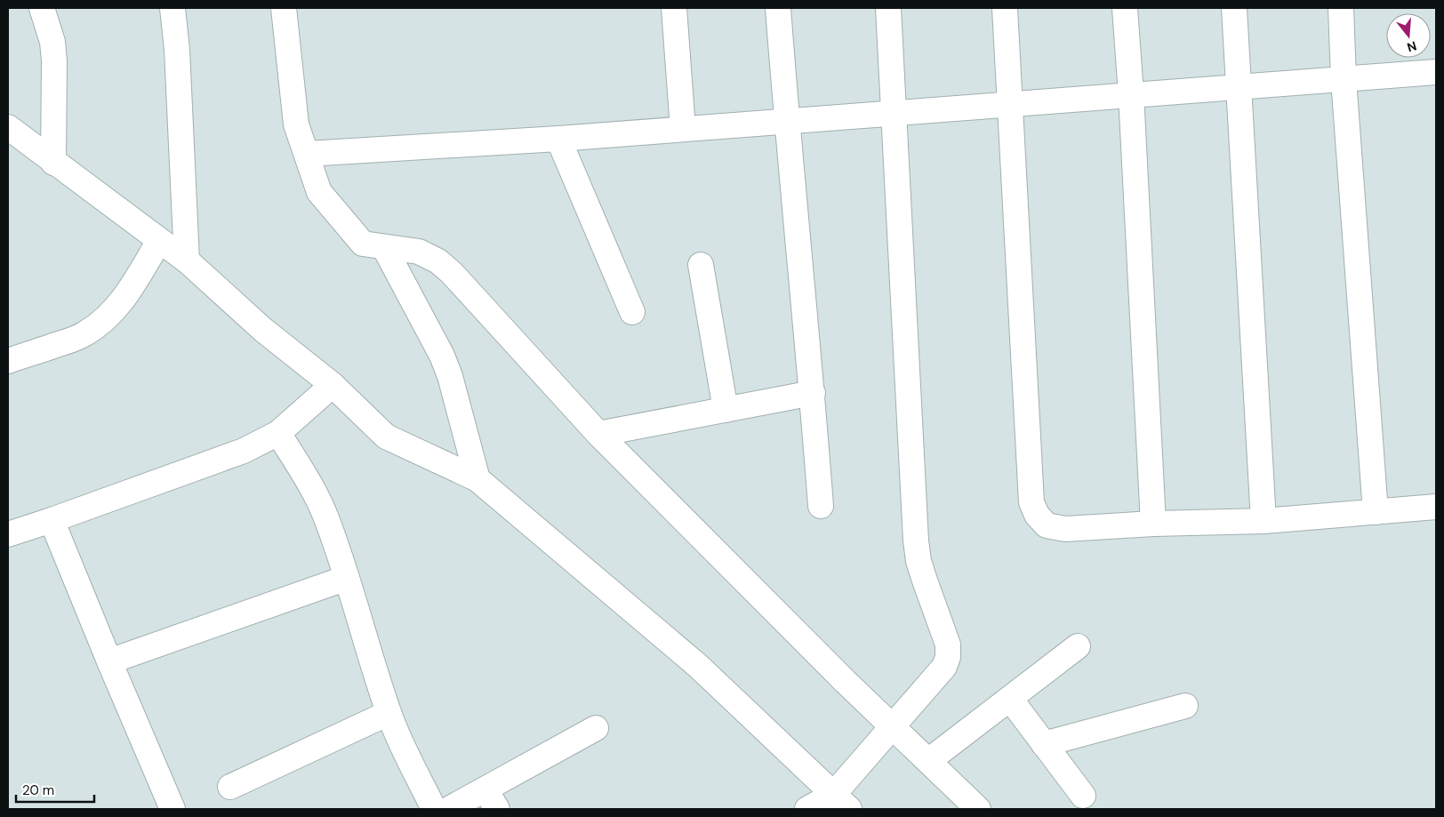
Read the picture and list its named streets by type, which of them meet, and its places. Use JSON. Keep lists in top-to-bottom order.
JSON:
{
  "scale_bar": "20 m",
  "north": "bottom"
}
